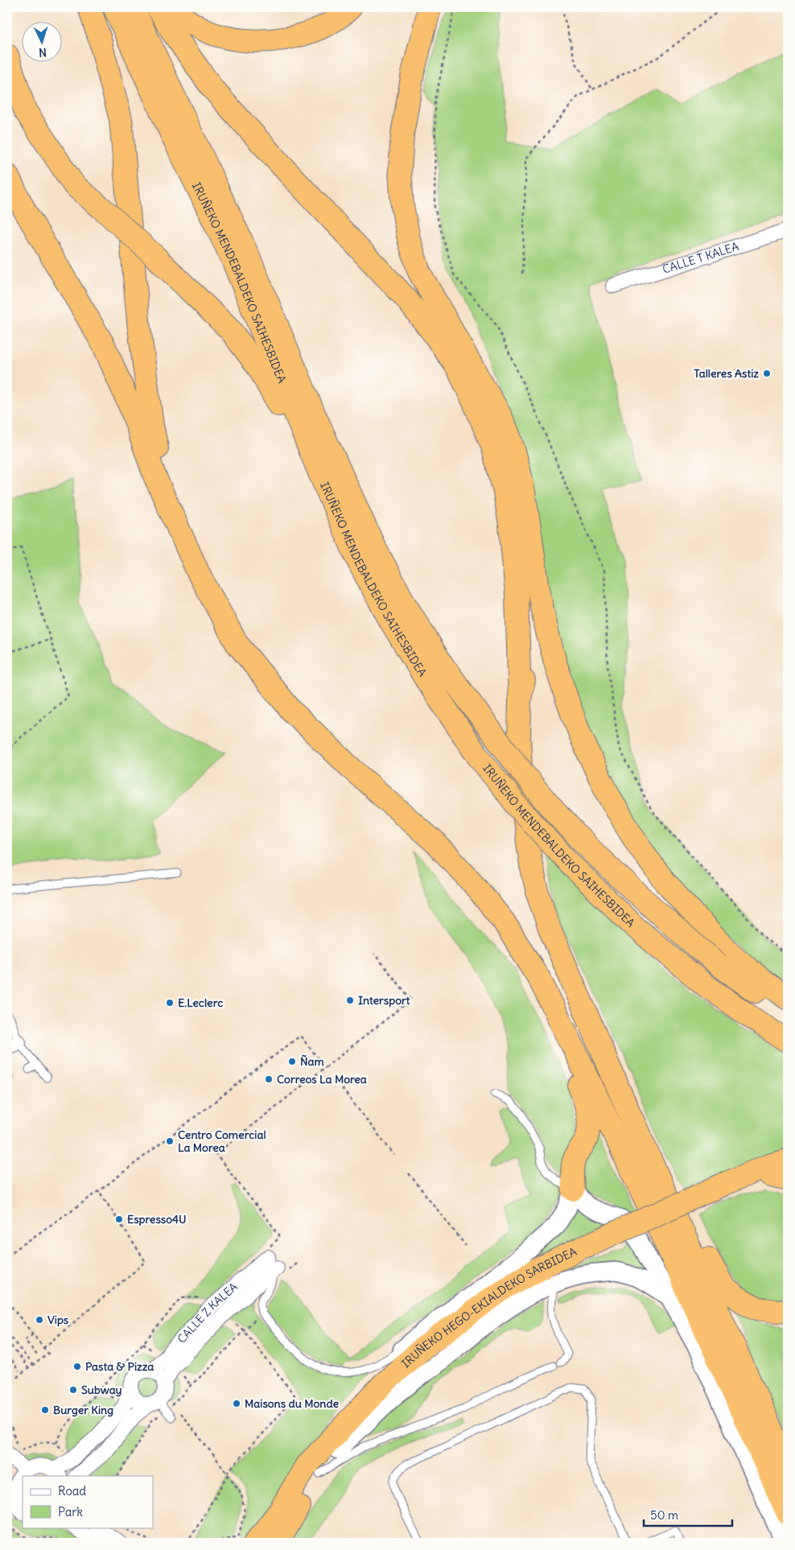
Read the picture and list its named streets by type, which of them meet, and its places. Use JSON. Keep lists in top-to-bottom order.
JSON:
{
  "streets": {
    "highway": ["IRUÑEKO MENDEBALDEKO SAIHESBIDEA", "IRUÑEKO HEGO-EKIALDEKO SARBIDEA"],
    "street": ["CALLE T KALEA", "CALLE Z KALEA"]
  },
  "places": [
    "Talleres Astiz",
    "Intersport",
    "E.Leclerc",
    "Ñam",
    "Correos La Morea",
    "Centro Comercial La Morea",
    "Espresso4U",
    "Vips",
    "Pasta & Pizza",
    "Subway",
    "Maisons du Monde",
    "Burger King"
  ],
  "legend": ["Road", "Park"],
  "scale_bar": "50 m",
  "north": "bottom"
}
